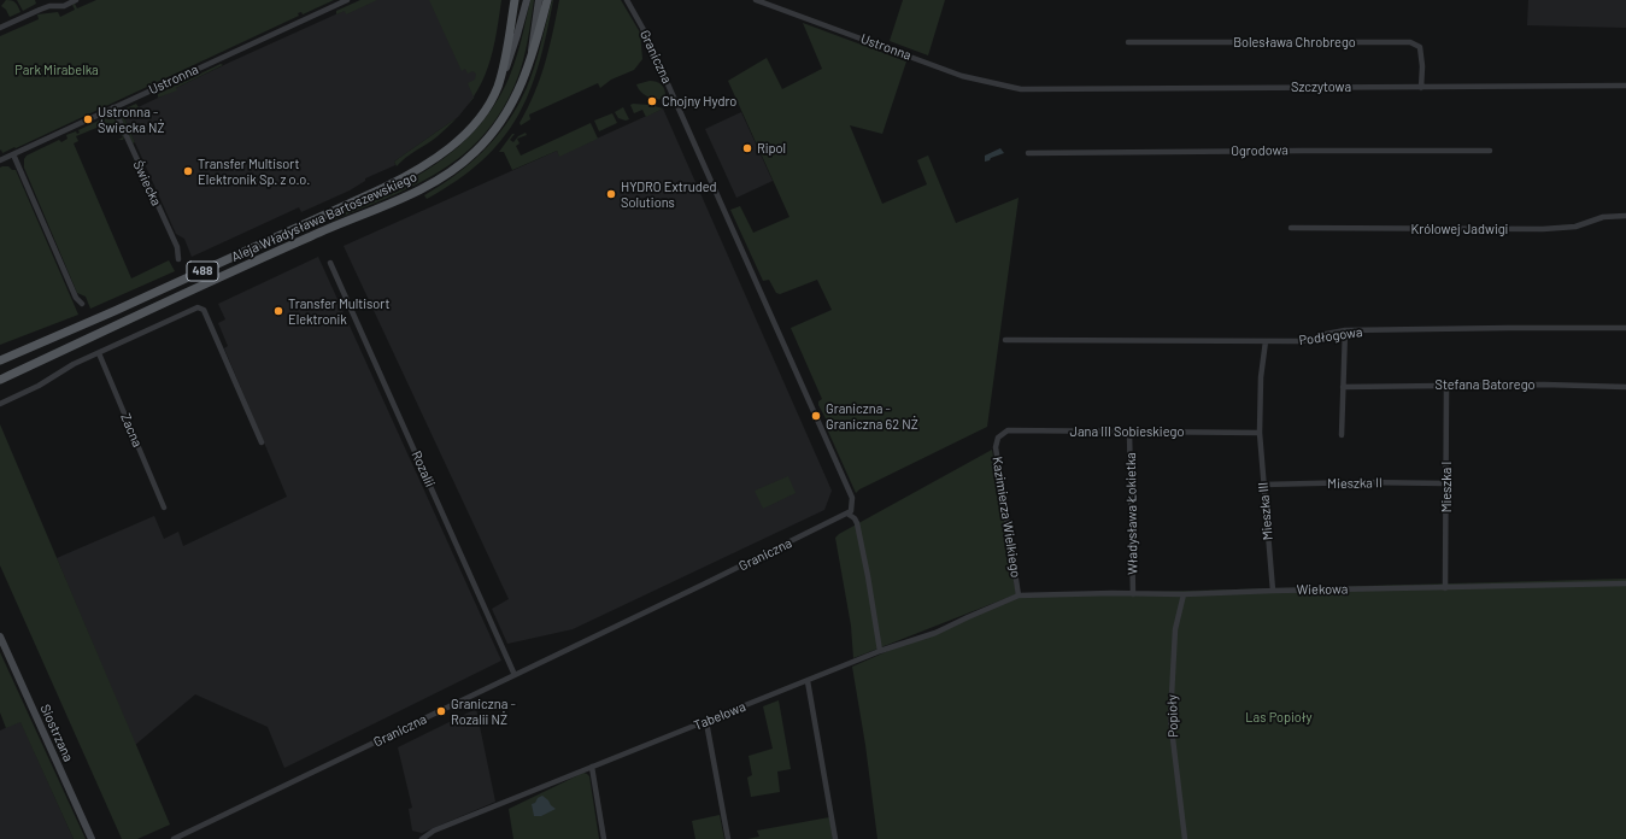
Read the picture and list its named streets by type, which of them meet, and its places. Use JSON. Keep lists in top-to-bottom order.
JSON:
{
  "streets": {
    "main road": ["Aleja Władysława Bartoszewskiego", "488"],
    "street": [
      "Bolesława Chrobrego",
      "Ustronna",
      "Graniczna",
      "Szczytowa",
      "Ogrodowa",
      "Świecka",
      "Królowej Jadwigi",
      "Podłogowa",
      "Stefana Batorego",
      "Zacna",
      "Jana III Sobieskiego",
      "Rozalii",
      "Mieszka II",
      "Mieszka I",
      "Mieszka III",
      "Władysława Łokietka",
      "Kazimierza Wielkiego",
      "Wiekowa",
      "Tabelowa",
      "Popioły",
      "Siostrzana"
    ]
  },
  "crossings": [
    ["Bolesława Chrobrego", "Szczytowa"],
    ["Ustronna", "Szczytowa"],
    ["Ustronna", "Świecka"],
    ["Graniczna", "Rozalii"],
    ["Podłogowa", "Mieszka III"],
    ["Stefana Batorego", "Mieszka I"],
    ["Jana III Sobieskiego", "Mieszka III"],
    ["Jana III Sobieskiego", "Władysława Łokietka"],
    ["Jana III Sobieskiego", "Kazimierza Wielkiego"],
    ["Mieszka II", "Mieszka I"],
    ["Mieszka II", "Mieszka III"],
    ["Mieszka I", "Wiekowa"],
    ["Mieszka III", "Wiekowa"],
    ["Władysława Łokietka", "Wiekowa"],
    ["Kazimierza Wielkiego", "Wiekowa"],
    ["Kazimierza Wielkiego", "Tabelowa"],
    ["Wiekowa", "Tabelowa"],
    ["Wiekowa", "Popioły"]
  ],
  "parks": ["Park Mirabelka", "Las Popioły"],
  "places": [
    "Chojny Hydro",
    "Ustronna - Świecka NŻ",
    "Ripol",
    "Transfer Multisort Elektronik Sp. z o.o.",
    "HYDRO Extruded Solutions",
    "Transfer Multisort Elektronik",
    "Graniczna - Graniczna 62 NŻ",
    "Graniczna - Rozalii NŻ"
  ]
}
